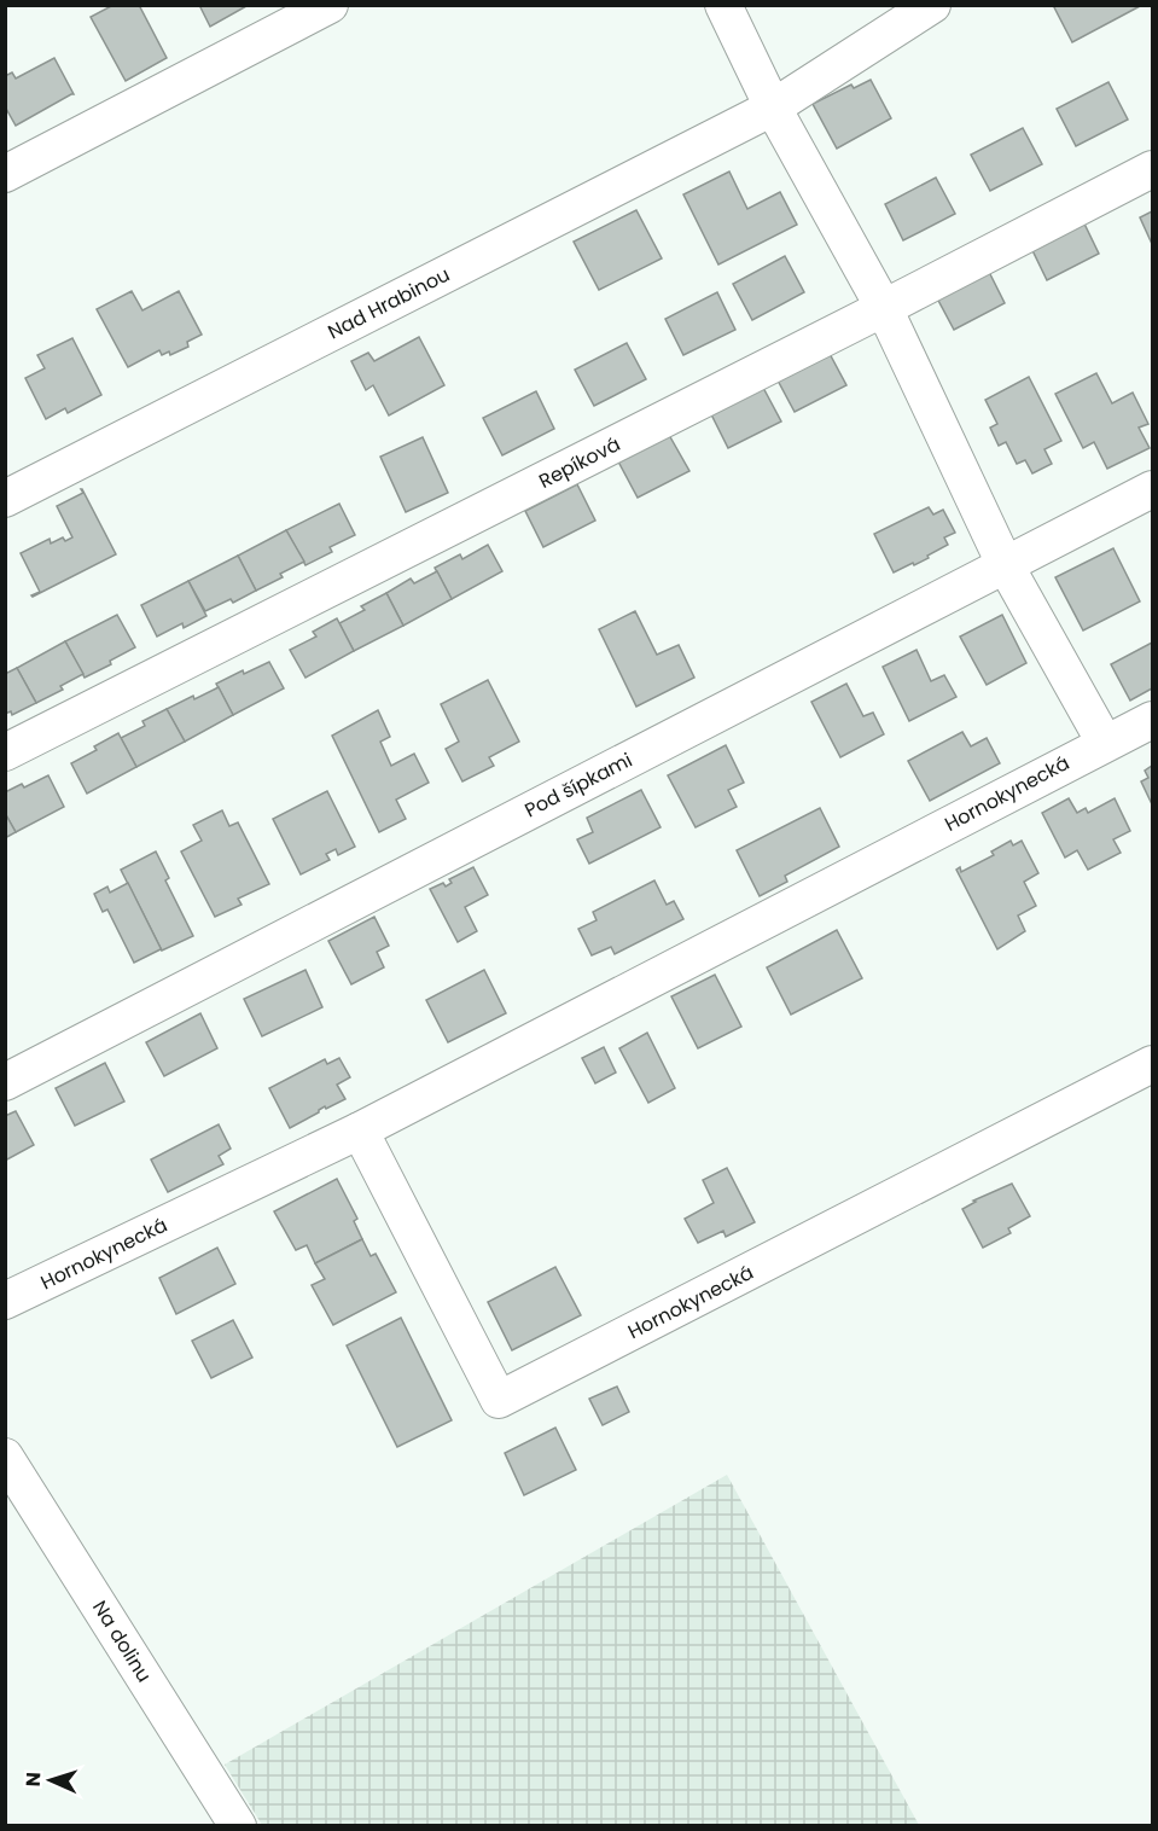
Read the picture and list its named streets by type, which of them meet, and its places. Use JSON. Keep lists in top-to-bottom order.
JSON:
{
  "streets": {
    "street": [
      "Nad Hrabinou",
      "Repíková",
      "Pod šípkami",
      "Hornokynecká",
      "Na dolinu"
    ]
  },
  "north": "left"
}
